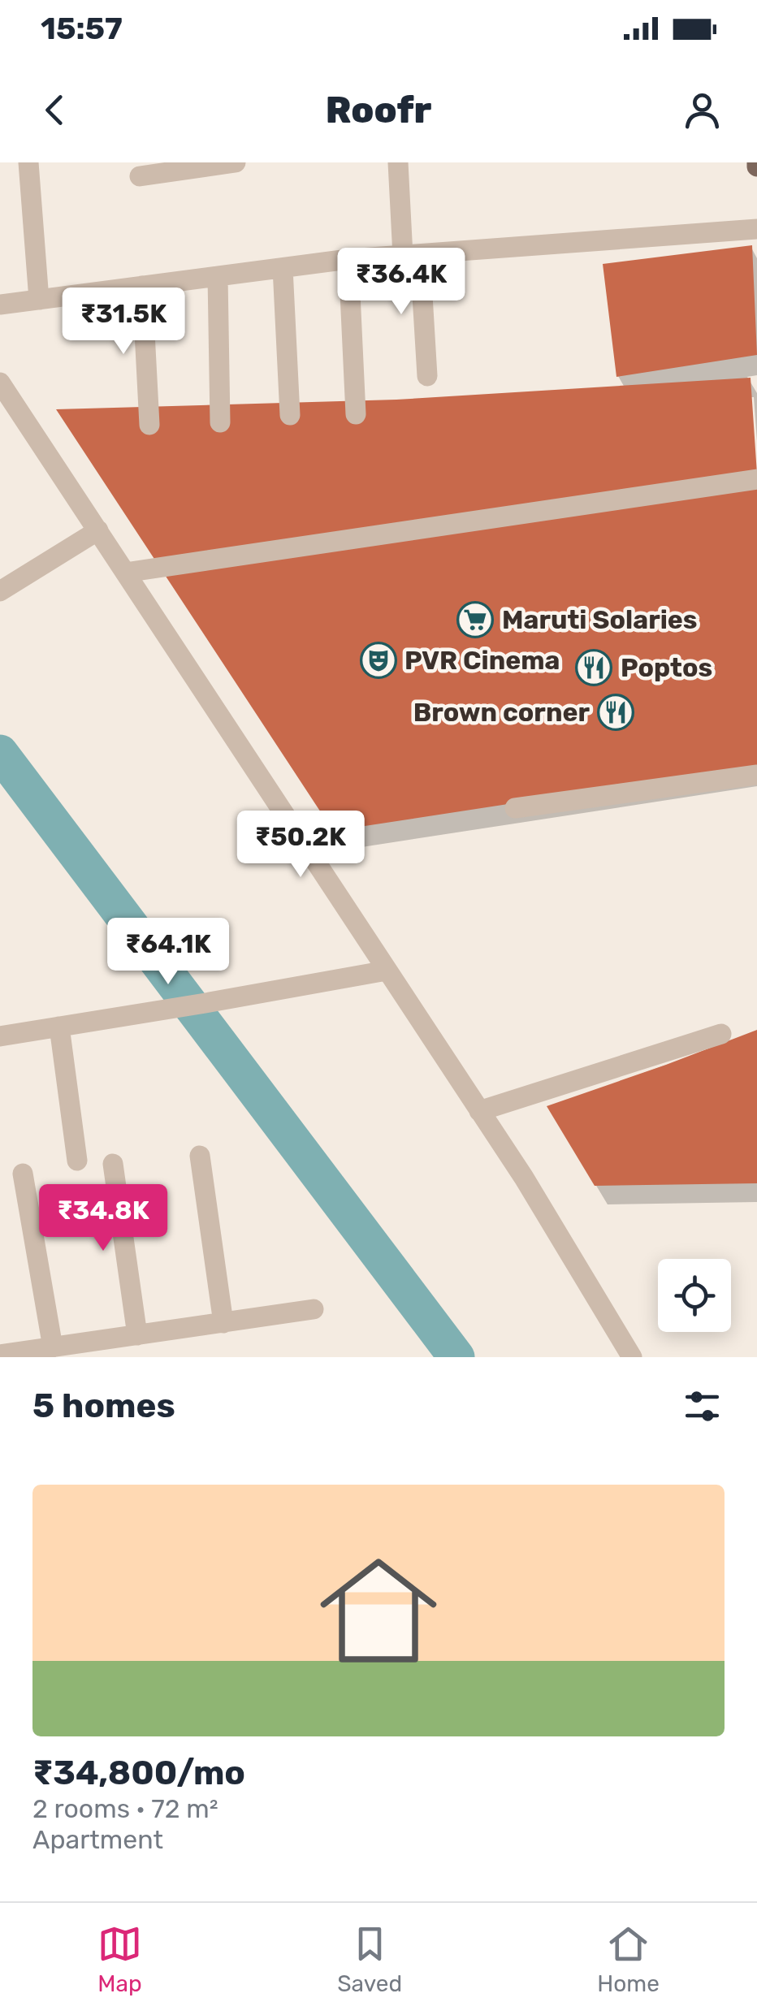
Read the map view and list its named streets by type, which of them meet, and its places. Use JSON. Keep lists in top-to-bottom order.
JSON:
{
  "places": {
    "supermarket": ["Maruti Solaries"],
    "theatre": ["PVR Cinema"],
    "restaurant": ["Poptos", "Brown corner"]
  },
  "page": {
    "status": "15:57",
    "header": "Roofr",
    "price": [
      "₹36.4K",
      "₹31.5K",
      "₹50.2K",
      "₹64.1K",
      "₹34.8K"
    ],
    "heading": "5 homes",
    "list": [
      {
        "name": "₹34,800/mo",
        "note": "2 rooms · 72 m² · Apartment"
      }
    ],
    "tabs": ["Map", "Saved", "Home"]
  }
}
